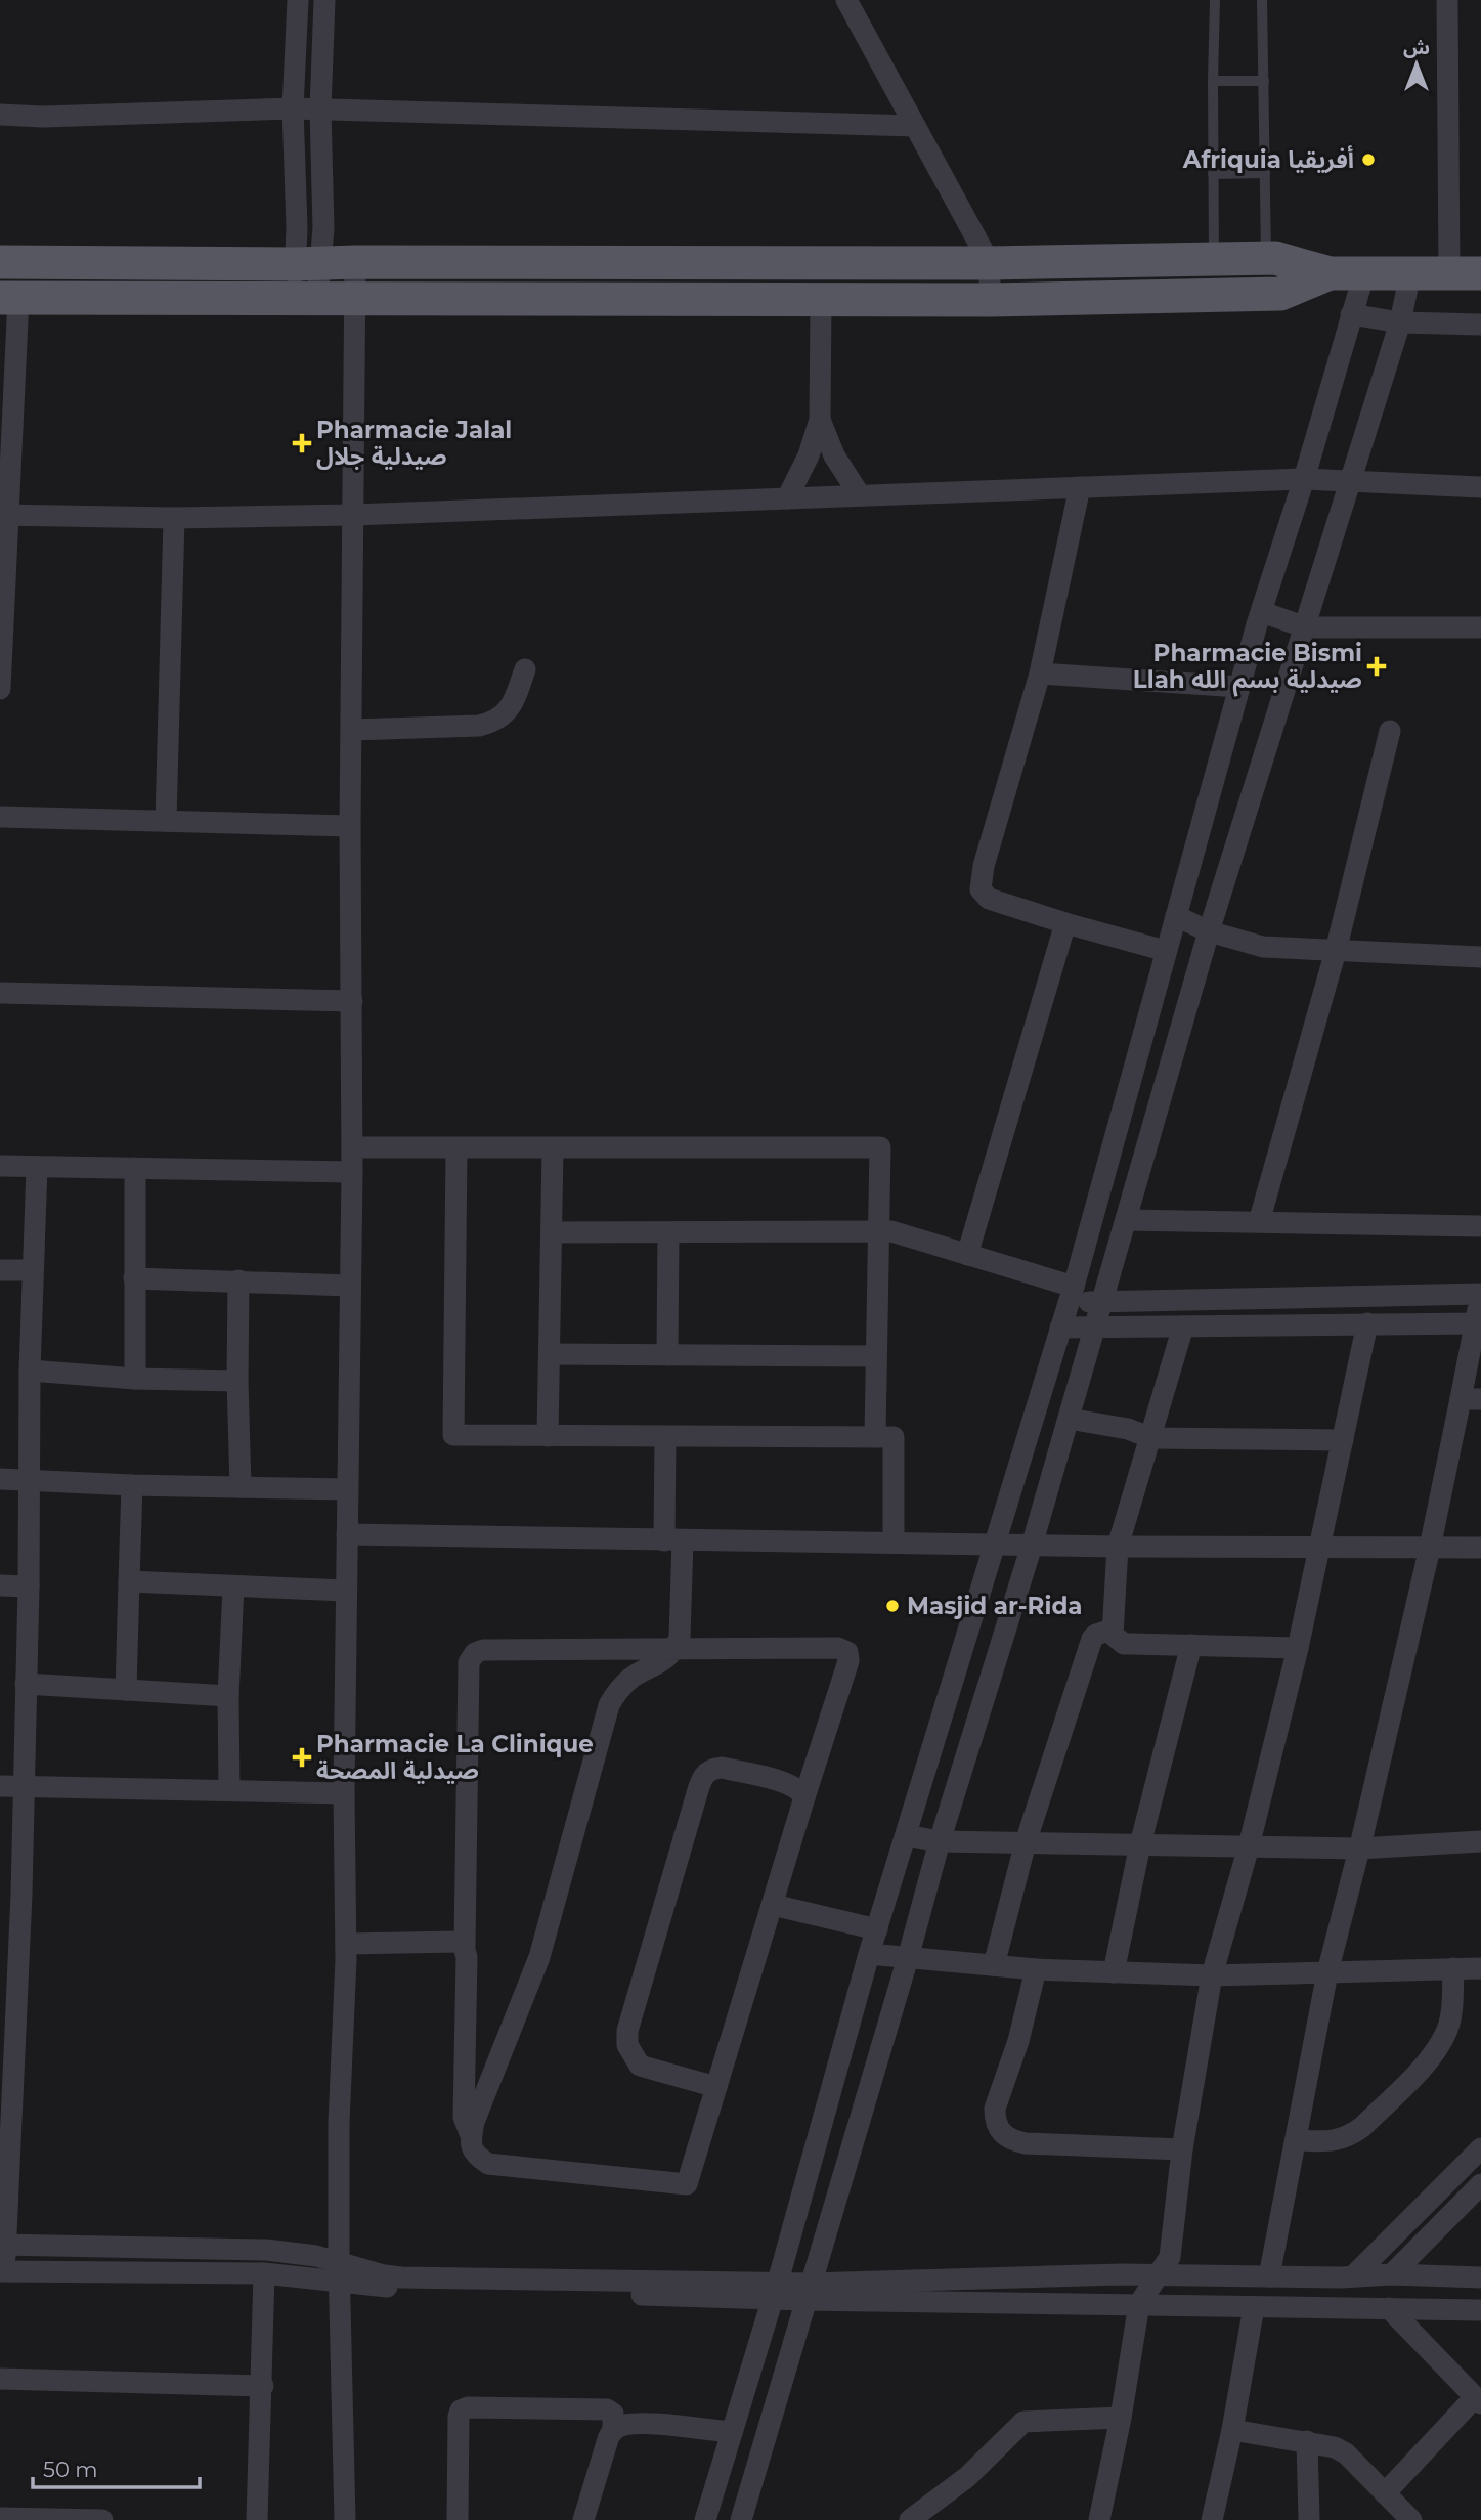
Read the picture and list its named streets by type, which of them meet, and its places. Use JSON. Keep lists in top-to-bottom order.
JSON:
{
  "places": {
    "other": ["Afriquia أفريقيا", "Masjid ar-Rida"],
    "health": ["Pharmacie Jalal صيدلية جلال", "Pharmacie Bismi Llah صيدلية بسم الله", "Pharmacie La Clinique صيدلية المصحة"]
  },
  "scale_bar": "50 m",
  "north": "top"
}
